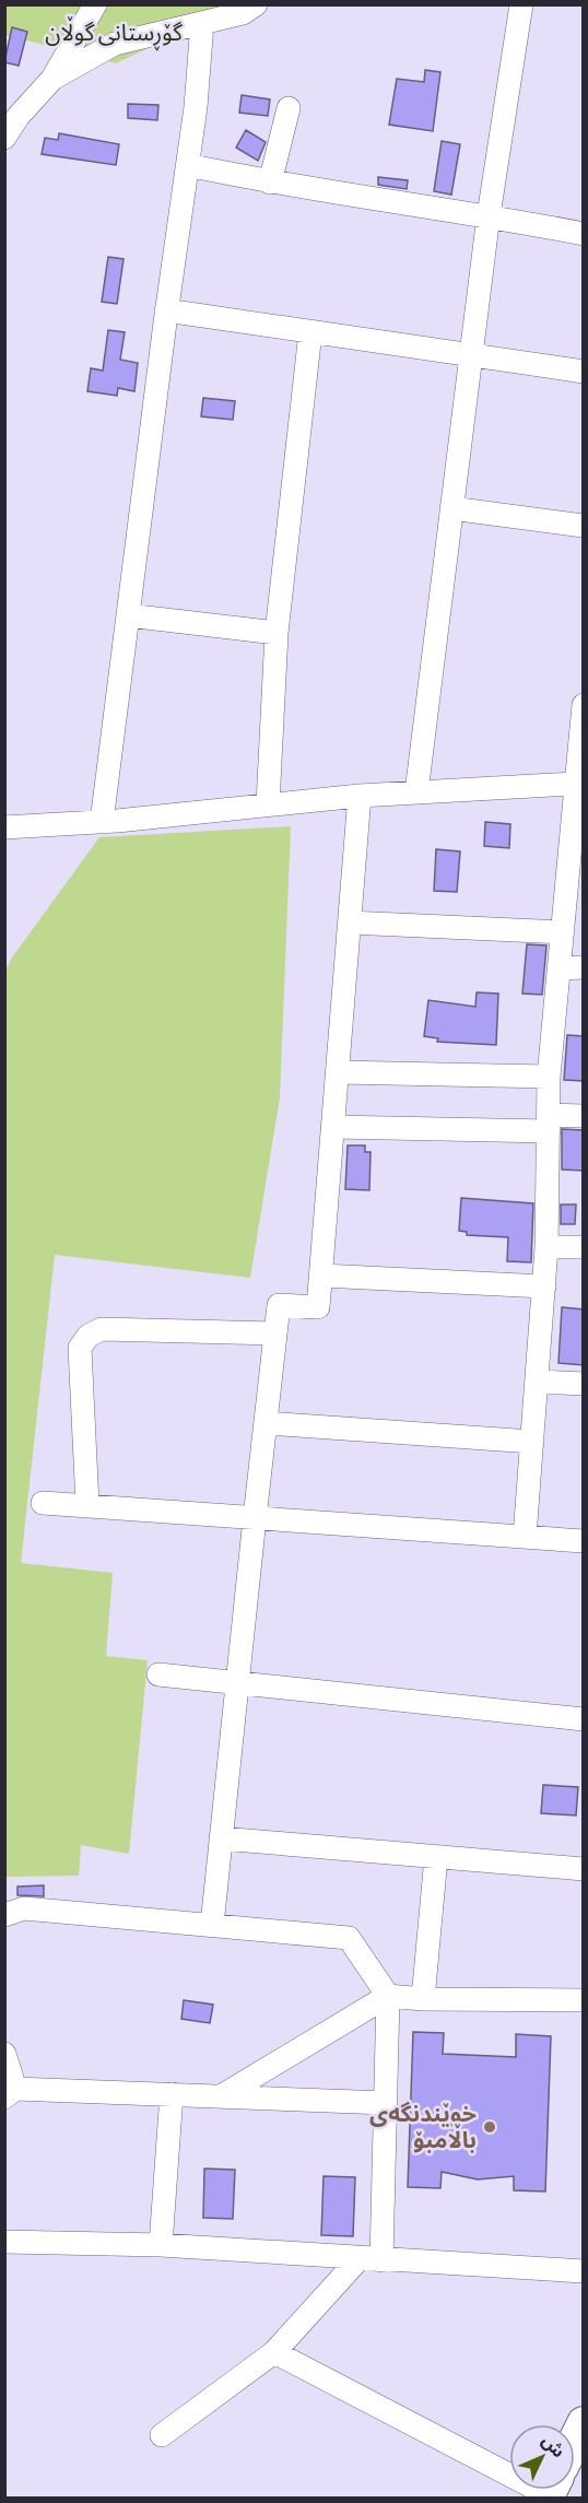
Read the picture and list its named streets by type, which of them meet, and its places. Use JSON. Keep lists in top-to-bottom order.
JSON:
{
  "parks": ["گۆڕستانی گوڵان"],
  "places": ["خوێندنگەی باڵامبۆ"],
  "north": "top right"
}
